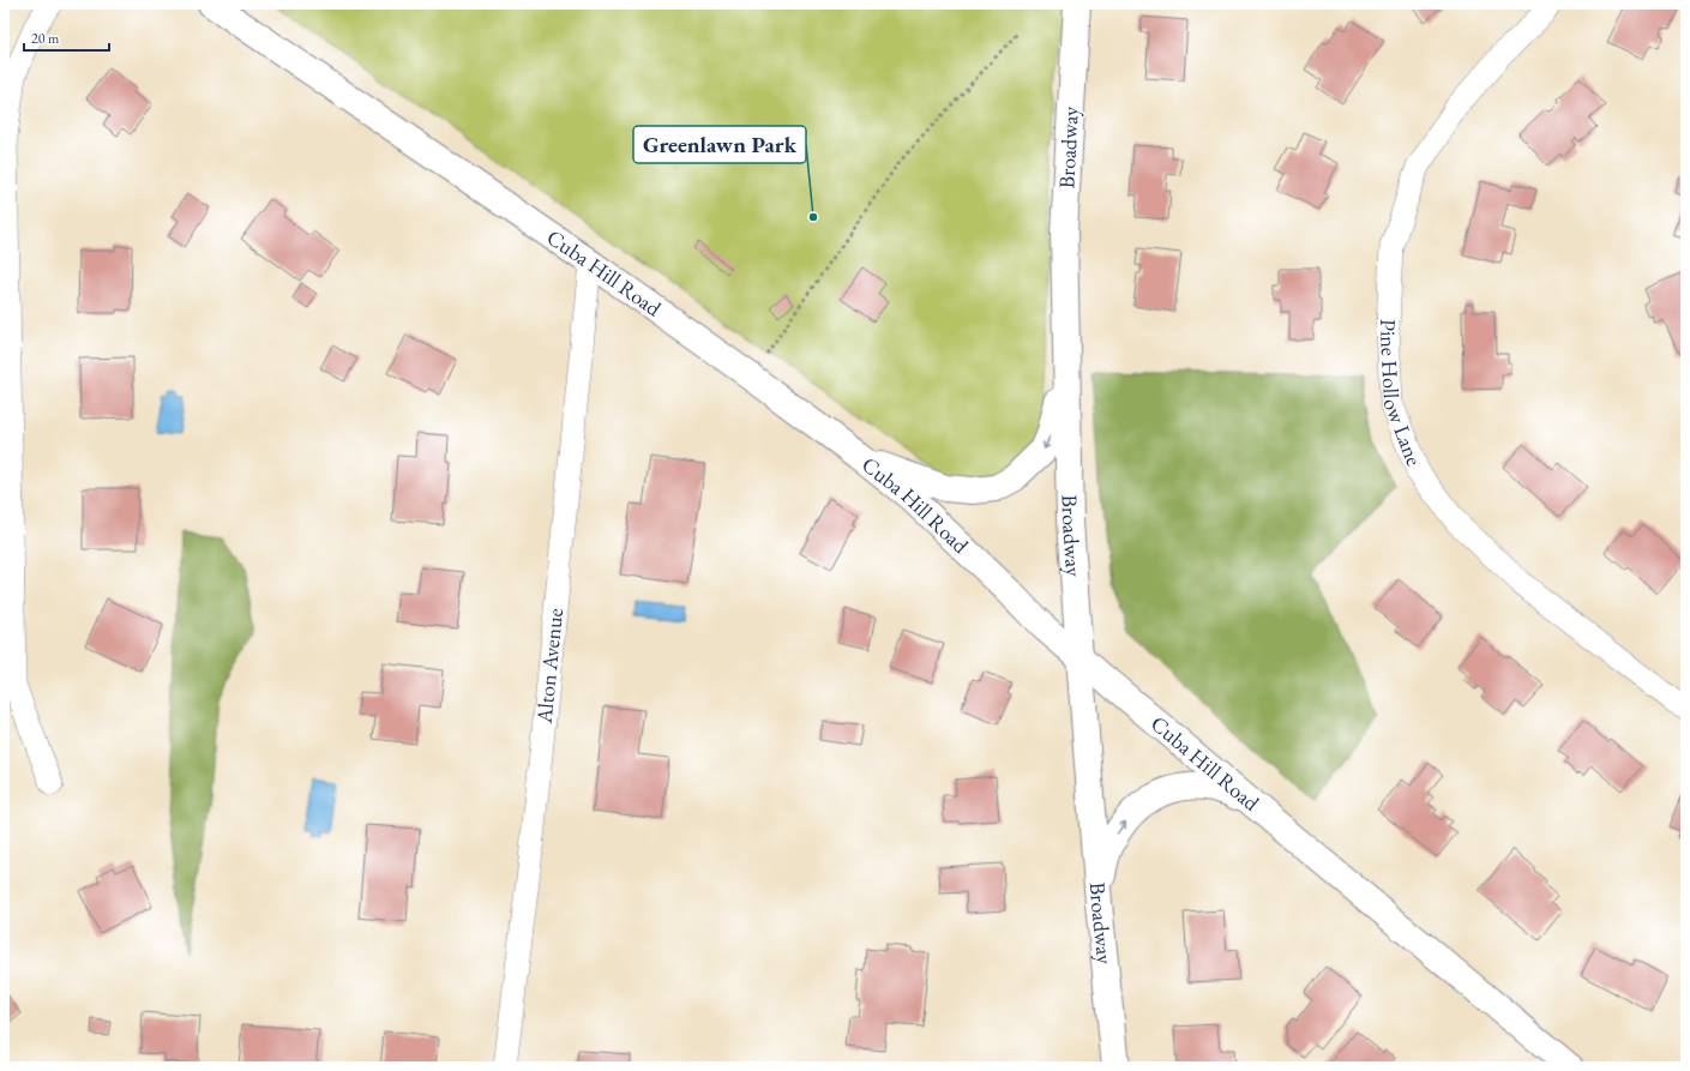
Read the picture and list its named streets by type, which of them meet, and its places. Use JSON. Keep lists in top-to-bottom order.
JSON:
{
  "streets": {
    "main road": ["Broadway", "Cuba Hill Road"],
    "street": ["Pine Hollow Lane", "Alton Avenue"]
  },
  "crossings": [
    ["Broadway", "Cuba Hill Road"],
    ["Cuba Hill Road", "Alton Avenue"]
  ],
  "places": ["Greenlawn Park"],
  "scale_bar": "20 m"
}
